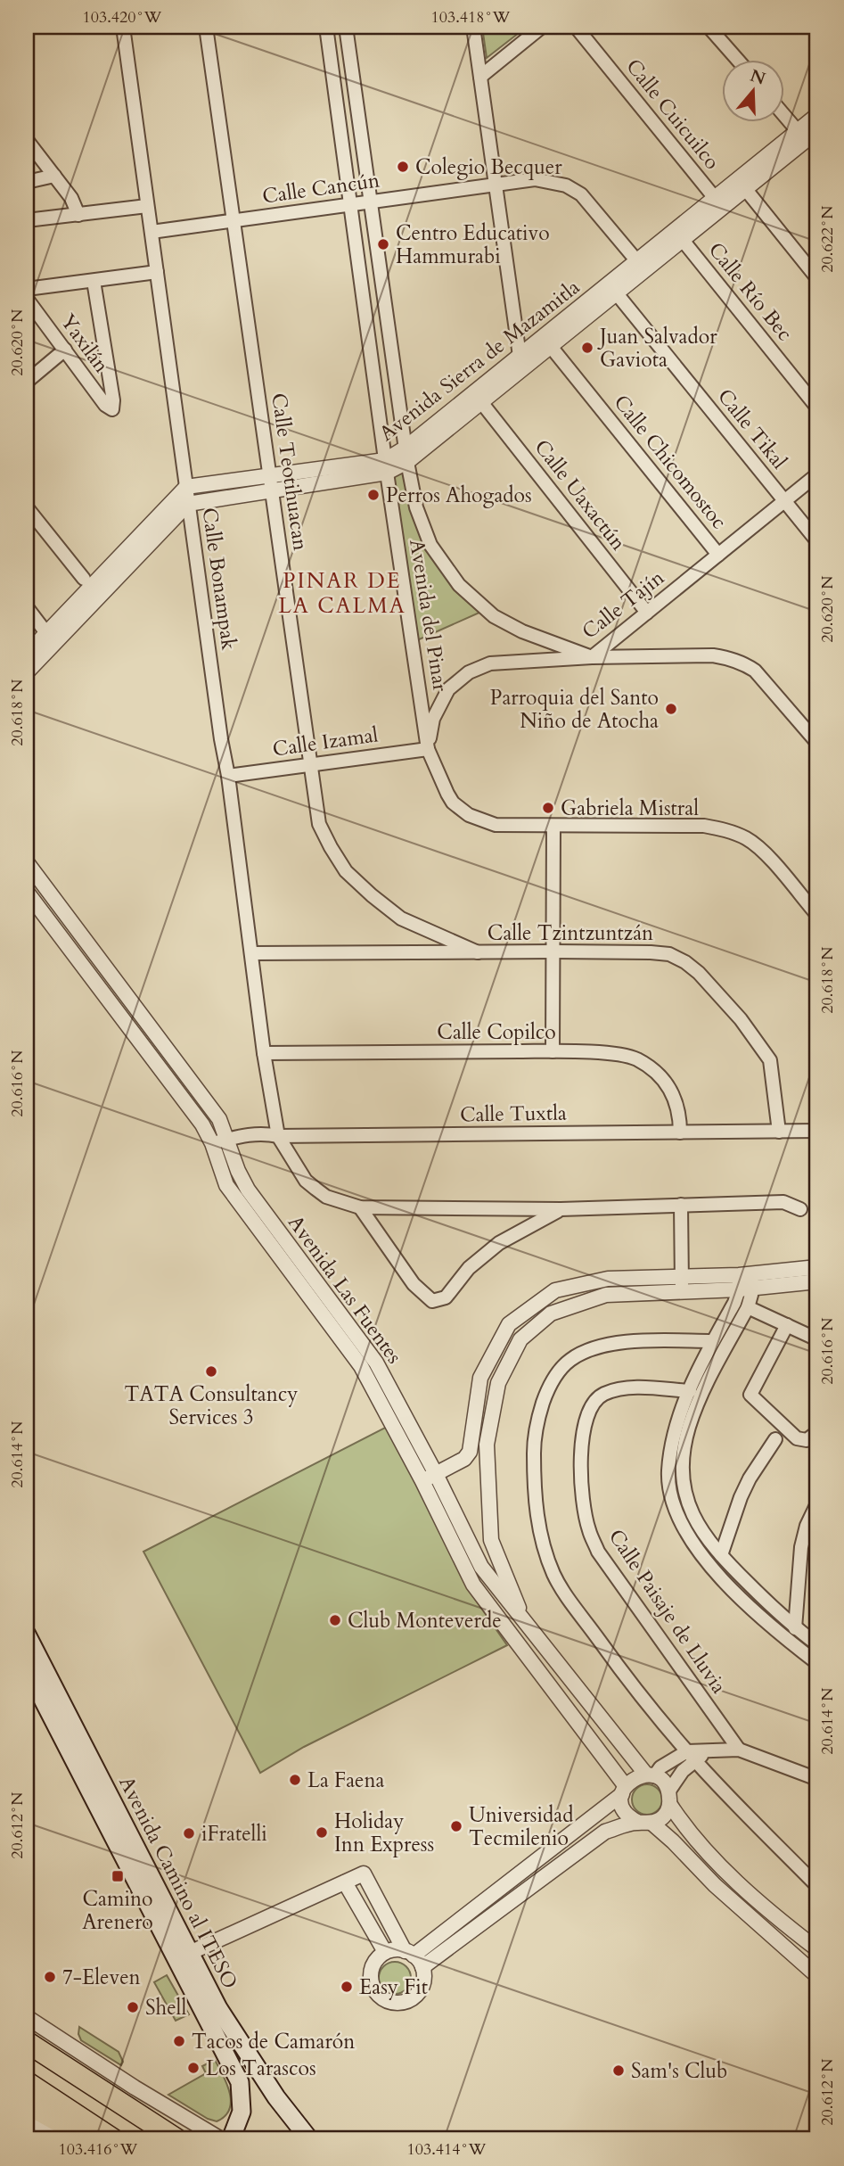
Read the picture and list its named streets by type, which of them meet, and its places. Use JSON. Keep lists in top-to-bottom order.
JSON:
{
  "streets": {
    "main road": ["Avenida Camino al ITESO"],
    "street": [
      "Calle Cuicuilco",
      "Calle Cancún",
      "Calle Río Bec",
      "Yaxilán",
      "Avenida Sierra de Mazamitla",
      "Calle Tikal",
      "Calle Chicomostoc",
      "Calle Teotihuacan",
      "Calle Uaxactún",
      "Calle Bonampak",
      "Calle Tajín",
      "Avenida del Pinar",
      "Calle Izamal",
      "Calle Tzintzuntzán",
      "Calle Copilco",
      "Calle Tuxtla",
      "Avenida Las Fuentes",
      "Calle Paisaje de Lluvia"
    ]
  },
  "crossings": [
    ["Calle Cuicuilco", "Avenida Sierra de Mazamitla"],
    ["Calle Cancún", "Avenida Sierra de Mazamitla"],
    ["Calle Cancún", "Calle Teotihuacan"],
    ["Calle Cancún", "Calle Bonampak"],
    ["Calle Cancún", "Avenida del Pinar"],
    ["Calle Río Bec", "Avenida Sierra de Mazamitla"],
    ["Avenida Sierra de Mazamitla", "Calle Tikal"],
    ["Avenida Sierra de Mazamitla", "Calle Chicomostoc"],
    ["Avenida Sierra de Mazamitla", "Calle Teotihuacan"],
    ["Avenida Sierra de Mazamitla", "Calle Uaxactún"],
    ["Avenida Sierra de Mazamitla", "Calle Bonampak"],
    ["Avenida Sierra de Mazamitla", "Avenida del Pinar"],
    ["Calle Tikal", "Calle Tajín"],
    ["Calle Chicomostoc", "Calle Tajín"],
    ["Calle Teotihuacan", "Calle Izamal"],
    ["Calle Teotihuacan", "Calle Tzintzuntzán"],
    ["Calle Uaxactún", "Calle Tajín"],
    ["Calle Bonampak", "Calle Izamal"],
    ["Calle Bonampak", "Calle Tzintzuntzán"],
    ["Calle Bonampak", "Calle Copilco"],
    ["Calle Bonampak", "Calle Tuxtla"],
    ["Calle Tajín", "Avenida del Pinar"],
    ["Calle Tajín", "Calle Izamal"],
    ["Avenida del Pinar", "Calle Izamal"],
    ["Calle Tzintzuntzán", "Calle Tuxtla"],
    ["Calle Copilco", "Calle Tuxtla"],
    ["Calle Tuxtla", "Avenida Las Fuentes"]
  ],
  "districts": ["PINAR DE LA CALMA"],
  "places": {
    "other": [
      "Colegio Becquer",
      "Centro Educativo Hammurabi",
      "Juan Salvador Gaviota",
      "Perros Ahogados",
      "Parroquia del Santo Niño de Atocha",
      "Gabriela Mistral",
      "TATA Consultancy Services 3",
      "Club Monteverde",
      "La Faena",
      "Universidad Tecmilenio",
      "Holiday Inn Express",
      "iFratelli",
      "7-Eleven",
      "Easy Fit",
      "Shell",
      "Tacos de Camarón",
      "Los Tarascos",
      "Sam's Club"
    ],
    "transit": ["Camino Arenero"]
  },
  "north": "top",
  "coordinates": [
    "103.420°W",
    "103.418°W",
    "20.622°N",
    "20.620°N",
    "20.618°N",
    "20.616°N",
    "20.614°N",
    "20.612°N",
    "103.416°W",
    "103.414°W"
  ]
}
